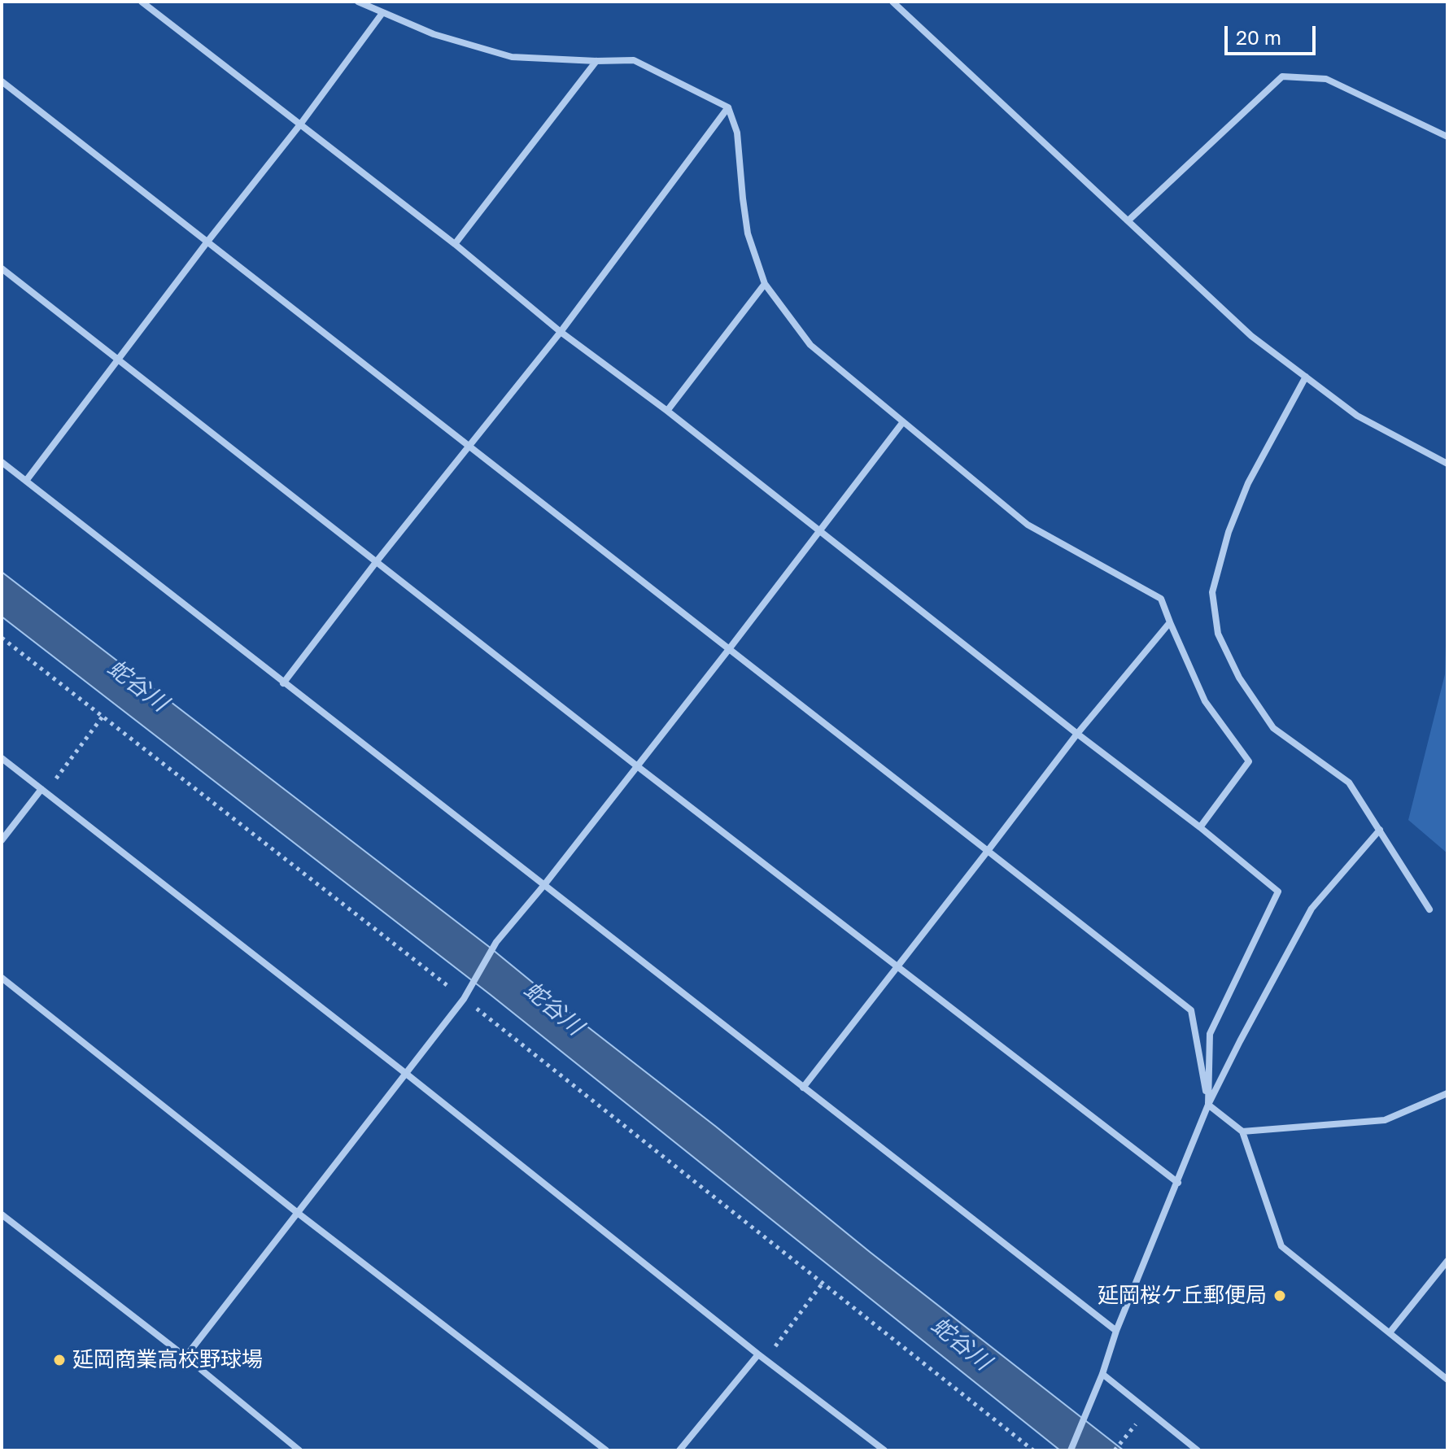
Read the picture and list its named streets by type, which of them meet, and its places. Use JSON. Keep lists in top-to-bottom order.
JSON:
{
  "water": ["蛇谷川"],
  "places": ["延岡桜ケ丘郵便局", "延岡商業高校野球場"],
  "scale_bar": "20 m"
}
